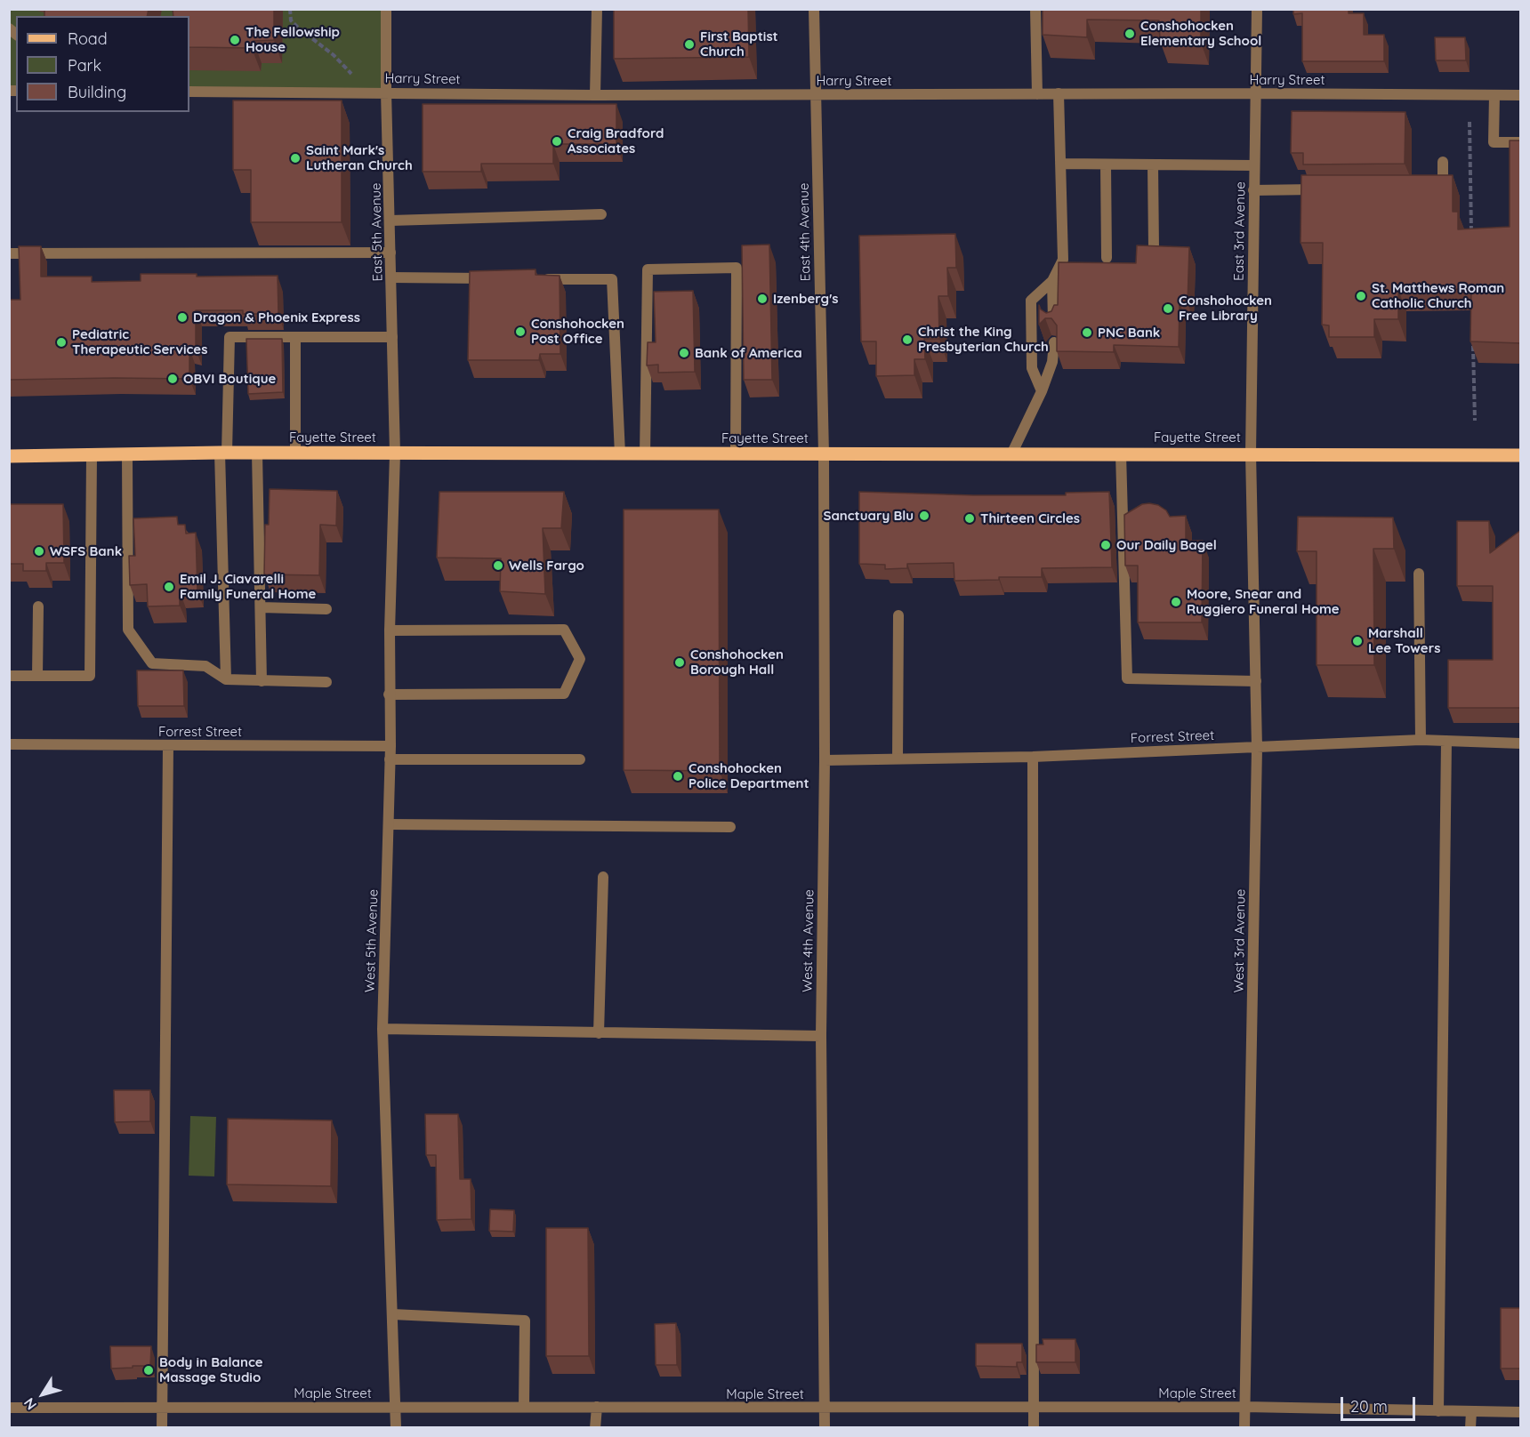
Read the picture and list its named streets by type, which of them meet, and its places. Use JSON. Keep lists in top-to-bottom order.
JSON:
{
  "streets": {
    "main road": ["Fayette Street"],
    "street": [
      "Harry Street",
      "East 3rd Avenue",
      "East 5th Avenue",
      "East 4th Avenue",
      "Forrest Street",
      "West 5th Avenue",
      "West 4th Avenue",
      "West 3rd Avenue",
      "Maple Street"
    ]
  },
  "crossings": [
    ["Harry Street", "East 3rd Avenue"],
    ["Harry Street", "East 5th Avenue"],
    ["Harry Street", "East 4th Avenue"],
    ["East 3rd Avenue", "Fayette Street"],
    ["East 3rd Avenue", "West 3rd Avenue"],
    ["East 5th Avenue", "Fayette Street"],
    ["East 5th Avenue", "West 5th Avenue"],
    ["East 4th Avenue", "Fayette Street"],
    ["East 4th Avenue", "West 4th Avenue"],
    ["Fayette Street", "West 5th Avenue"],
    ["Fayette Street", "West 4th Avenue"],
    ["Fayette Street", "West 3rd Avenue"],
    ["Forrest Street", "West 5th Avenue"],
    ["Forrest Street", "West 4th Avenue"],
    ["Forrest Street", "West 3rd Avenue"],
    ["West 5th Avenue", "Maple Street"],
    ["West 4th Avenue", "Maple Street"],
    ["West 3rd Avenue", "Maple Street"]
  ],
  "places": [
    "Conshohocken Elementary School",
    "The Fellowship House",
    "First Baptist Church",
    "Craig Bradford Associates",
    "Saint Mark's Lutheran Church",
    "St. Matthews Roman Catholic Church",
    "Izenberg's",
    "Conshohocken Free Library",
    "Dragon & Phoenix Express",
    "Conshohocken Post Office",
    "PNC Bank",
    "Christ the King Presbyterian Church",
    "Pediatric Therapeutic Services",
    "Bank of America",
    "OBVI Boutique",
    "Sanctuary Blu",
    "Thirteen Circles",
    "Our Daily Bagel",
    "WSFS Bank",
    "Wells Fargo",
    "Emil J. Ciavarelli Family Funeral Home",
    "Moore, Snear and Ruggiero Funeral Home",
    "Marshall Lee Towers",
    "Conshohocken Borough Hall",
    "Conshohocken Police Department",
    "Body in Balance Massage Studio"
  ],
  "legend": ["Road", "Park", "Building"],
  "scale_bar": "20 m",
  "north": "bottom left"
}
